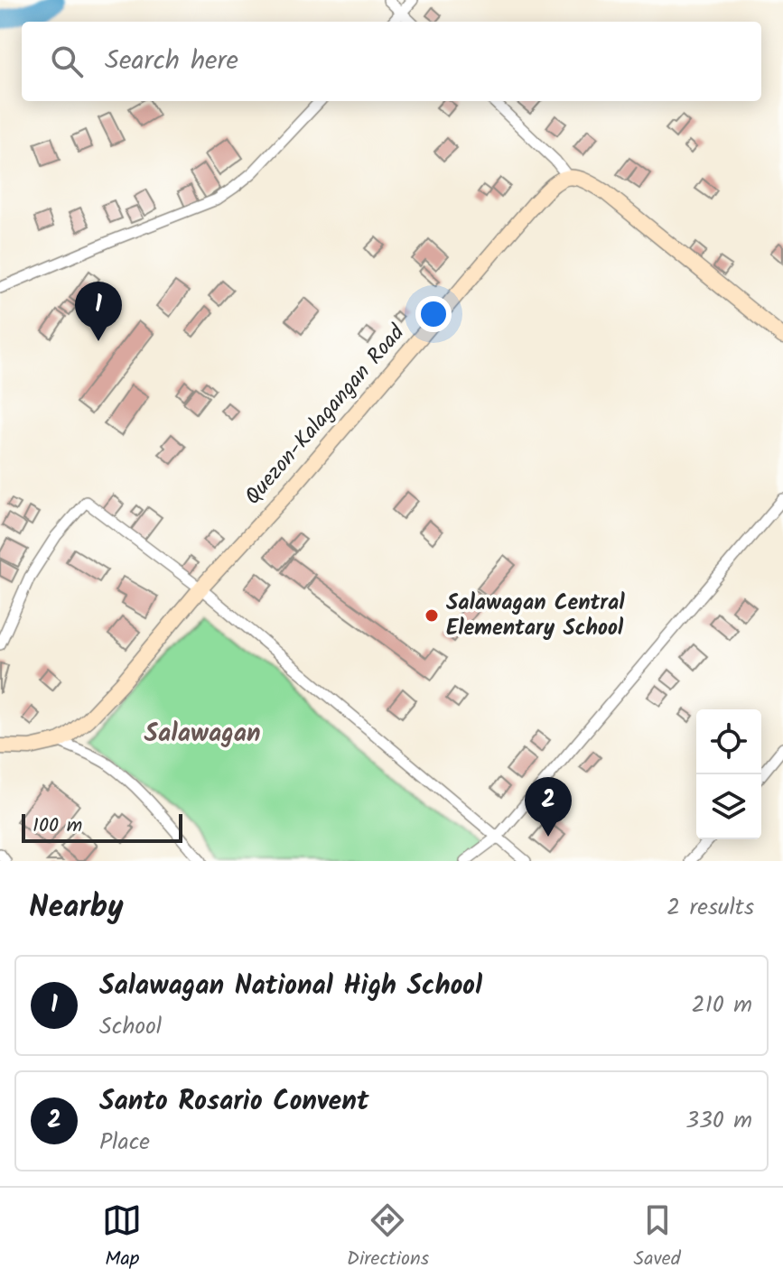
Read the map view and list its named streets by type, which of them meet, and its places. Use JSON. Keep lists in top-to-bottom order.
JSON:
{
  "streets": {
    "main road": ["Quezon-Kalagangan Road"]
  },
  "districts": ["Salawagan"],
  "places": ["Salawagan Central Elementary School"],
  "scale_bar": "100 m",
  "page": {
    "search": "Search here",
    "pins": ["1", "2"],
    "scale": "100 m",
    "heading": ["Nearby", "2 results"],
    "list": [
      {
        "mark": "1",
        "name": "Salawagan National High School",
        "note": "School",
        "value": "210 m"
      },
      {
        "mark": "2",
        "name": "Santo Rosario Convent",
        "note": "Place",
        "value": "330 m"
      }
    ],
    "nav": ["Map", "Directions", "Saved"]
  }
}
